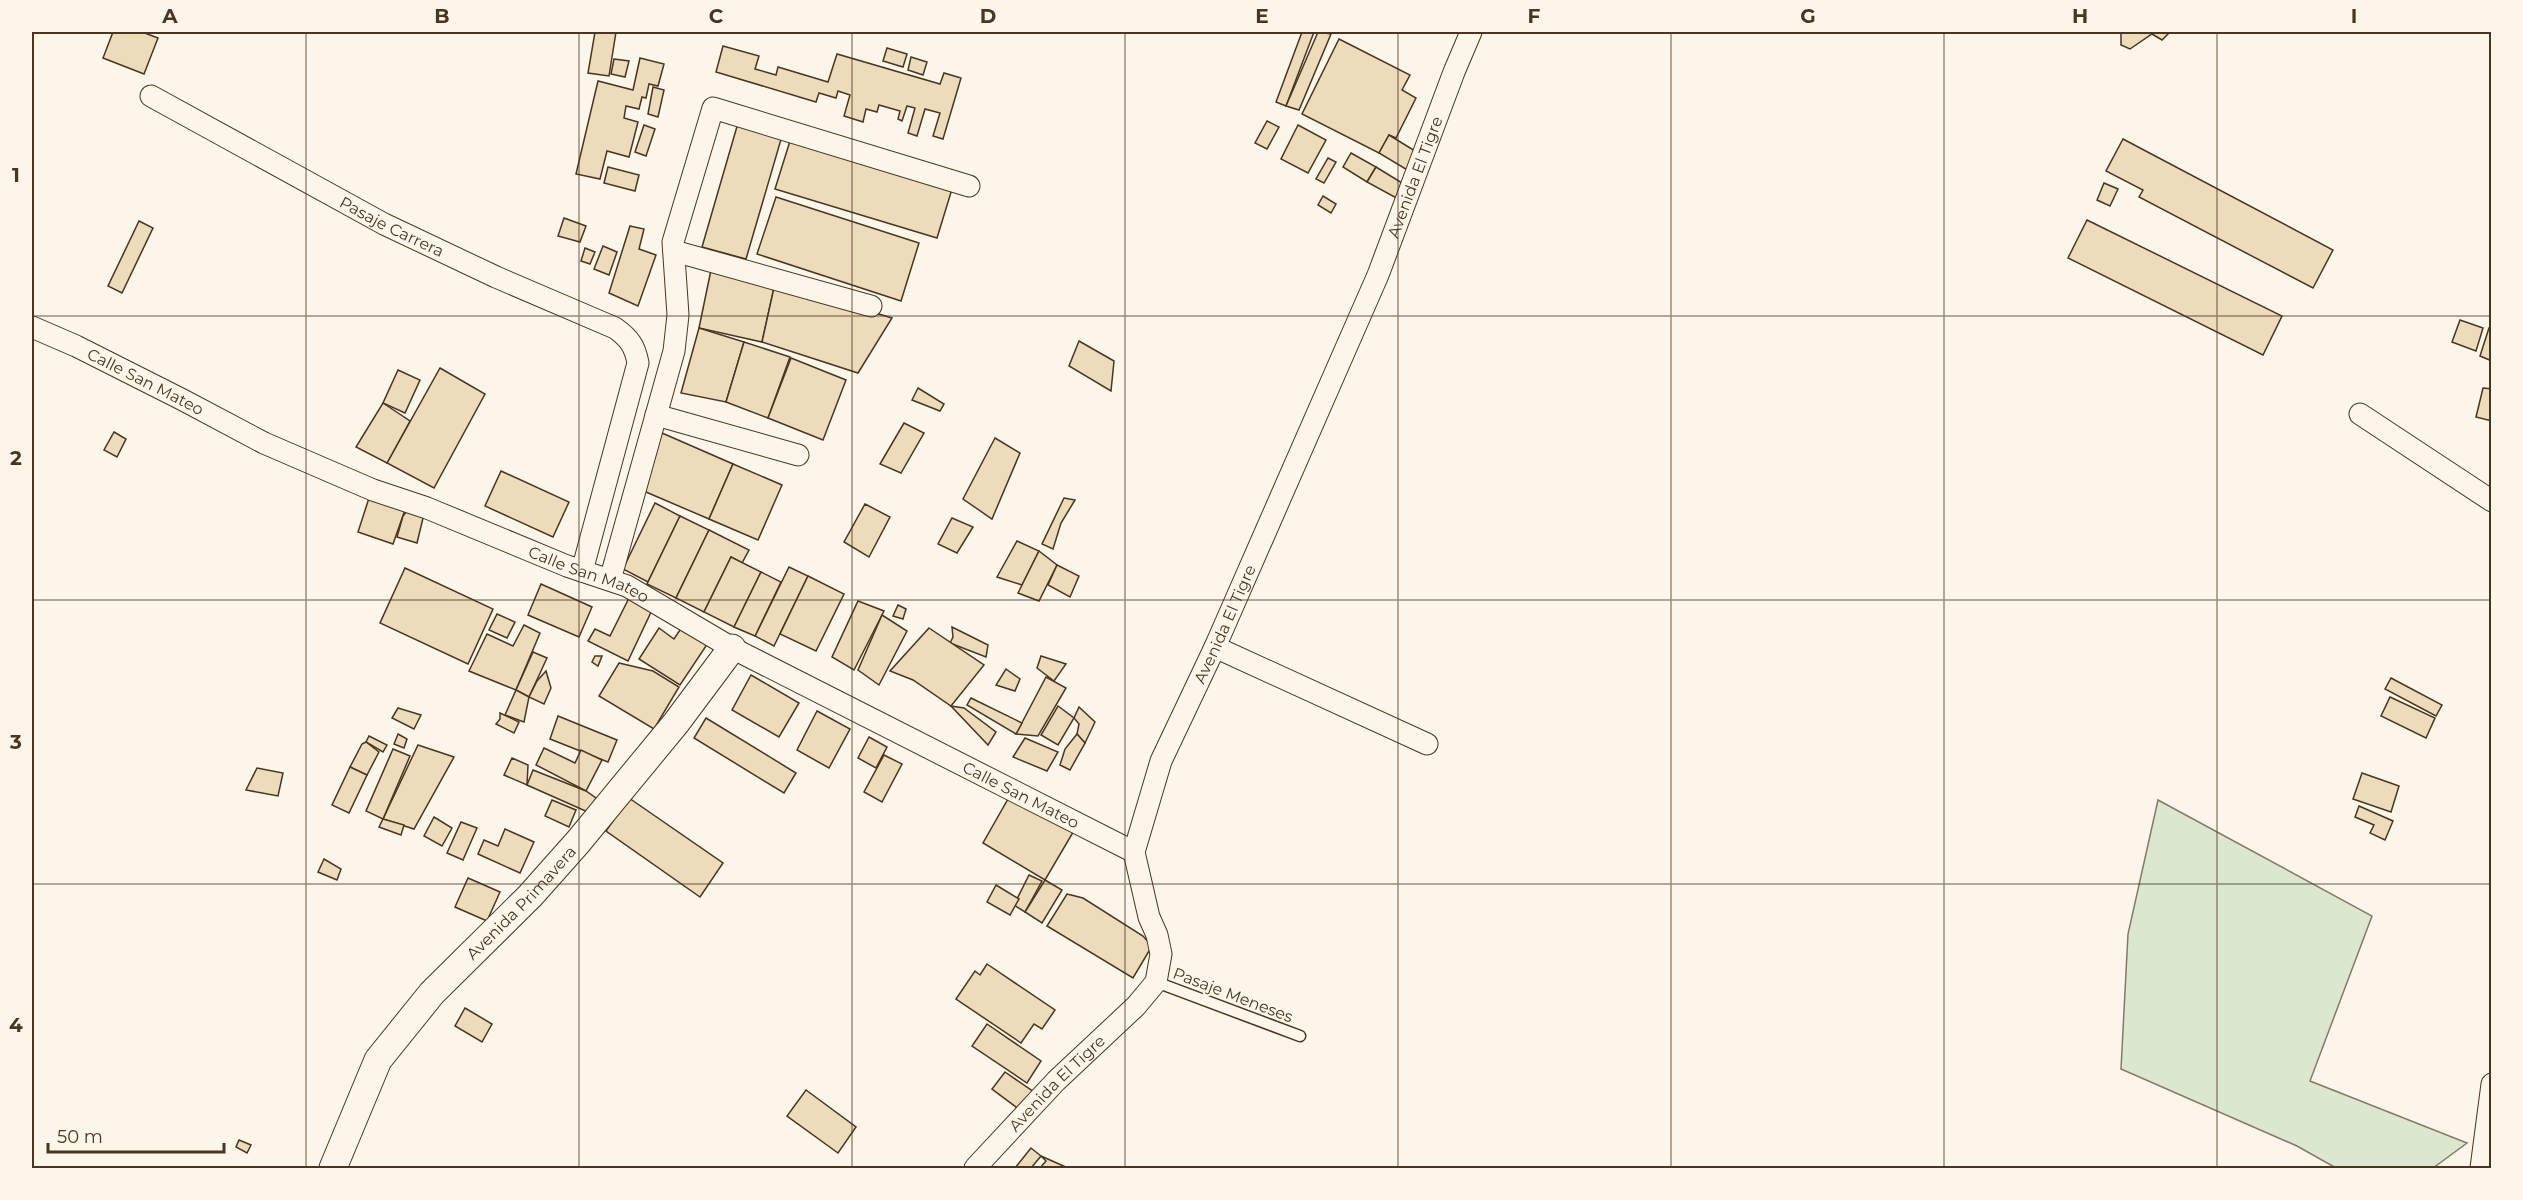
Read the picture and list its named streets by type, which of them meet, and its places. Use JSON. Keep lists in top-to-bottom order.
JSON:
{
  "streets": {
    "street": [
      "Avenida El Tigre",
      "Pasaje Carrera",
      "Calle San Mateo",
      "Avenida Primavera"
    ],
    "lane": ["Pasaje Meneses"]
  },
  "crossings": [
    ["Avenida El Tigre", "Calle San Mateo"],
    ["Avenida El Tigre", "Pasaje Meneses"],
    ["Pasaje Carrera", "Calle San Mateo"],
    ["Calle San Mateo", "Avenida Primavera"]
  ],
  "scale_bar": "50 m",
  "grid": {
    "columns": [
      "A",
      "B",
      "C",
      "D",
      "E",
      "F",
      "G",
      "H",
      "I"
    ],
    "rows": [
      "1",
      "2",
      "3",
      "4"
    ]
  }
}
